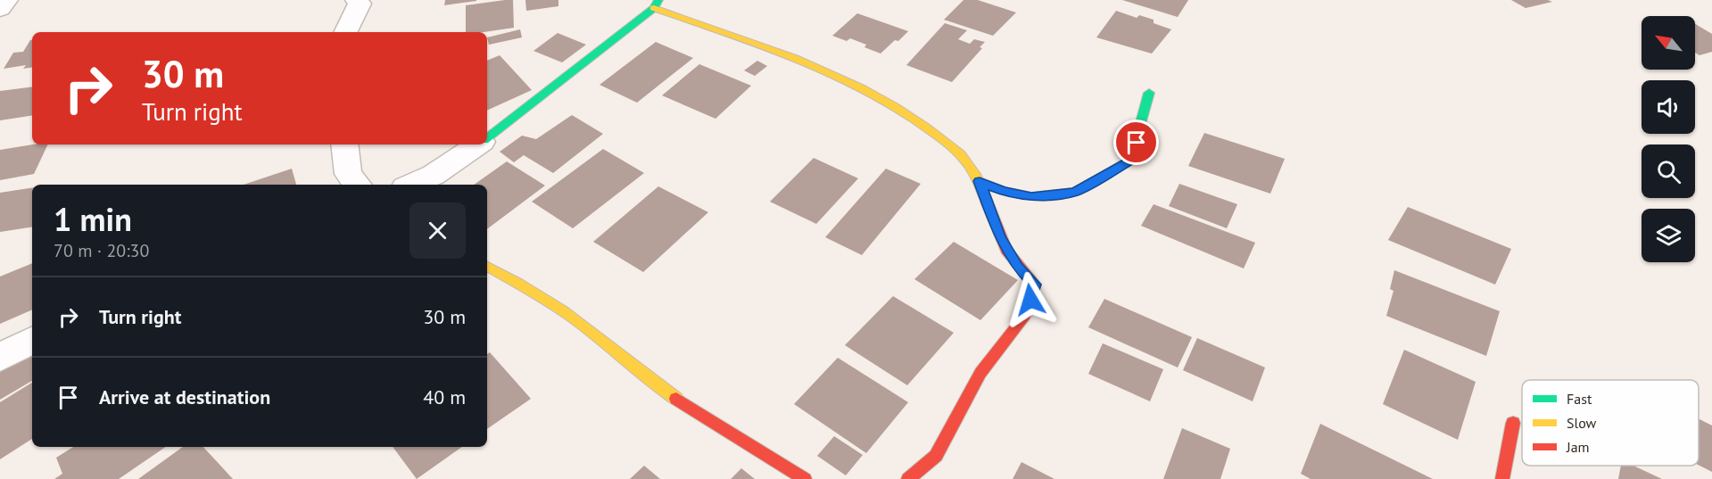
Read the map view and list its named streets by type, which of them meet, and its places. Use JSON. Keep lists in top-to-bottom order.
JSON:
{
  "legend": ["Fast", "Slow", "Jam"],
  "north": "top left",
  "page": {
    "turn": ["30 m", "Turn right"],
    "heading": ["1 min", "70 m · 20:30"],
    "list": [
      {
        "name": "Turn right",
        "value": "30 m"
      },
      {
        "name": "Arrive at destination",
        "value": "40 m"
      }
    ]
  }
}
